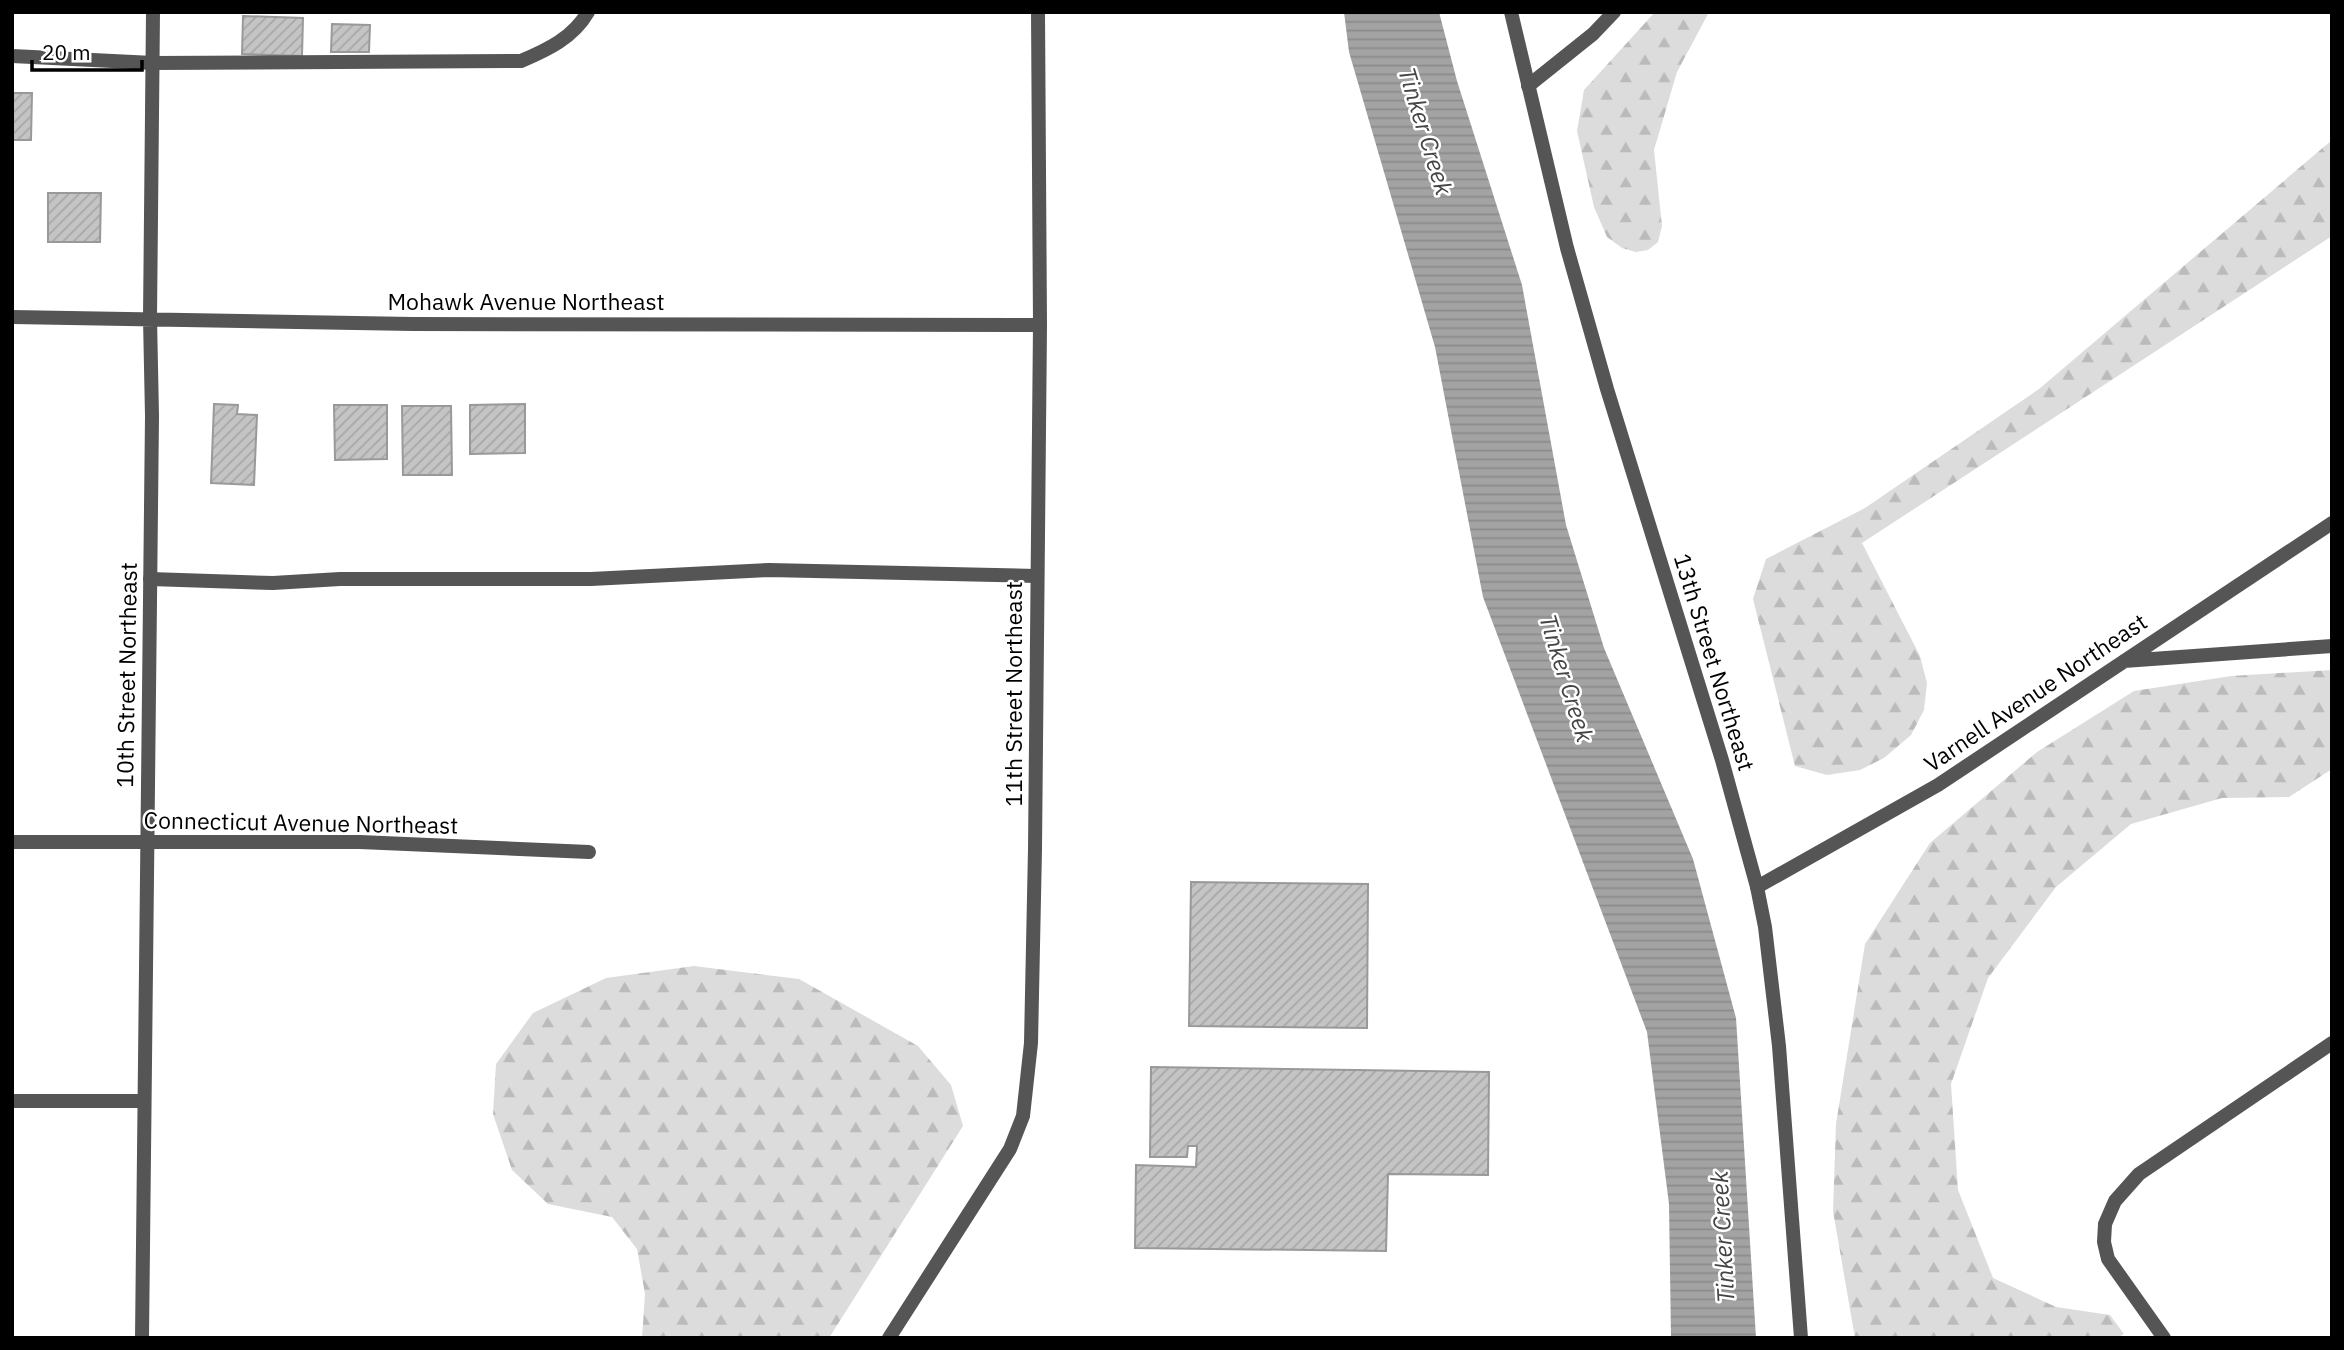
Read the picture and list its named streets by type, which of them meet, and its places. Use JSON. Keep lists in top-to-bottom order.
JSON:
{
  "streets": {
    "street": [
      "Mohawk Avenue Northeast",
      "13th Street Northeast",
      "10th Street Northeast",
      "Varnell Avenue Northeast",
      "11th Street Northeast",
      "Connecticut Avenue Northeast"
    ]
  },
  "crossings": [
    ["Mohawk Avenue Northeast", "10th Street Northeast"],
    ["Mohawk Avenue Northeast", "11th Street Northeast"],
    ["13th Street Northeast", "Varnell Avenue Northeast"],
    ["10th Street Northeast", "Connecticut Avenue Northeast"]
  ],
  "water": ["Tinker Creek"],
  "scale_bar": "20 m"
}
